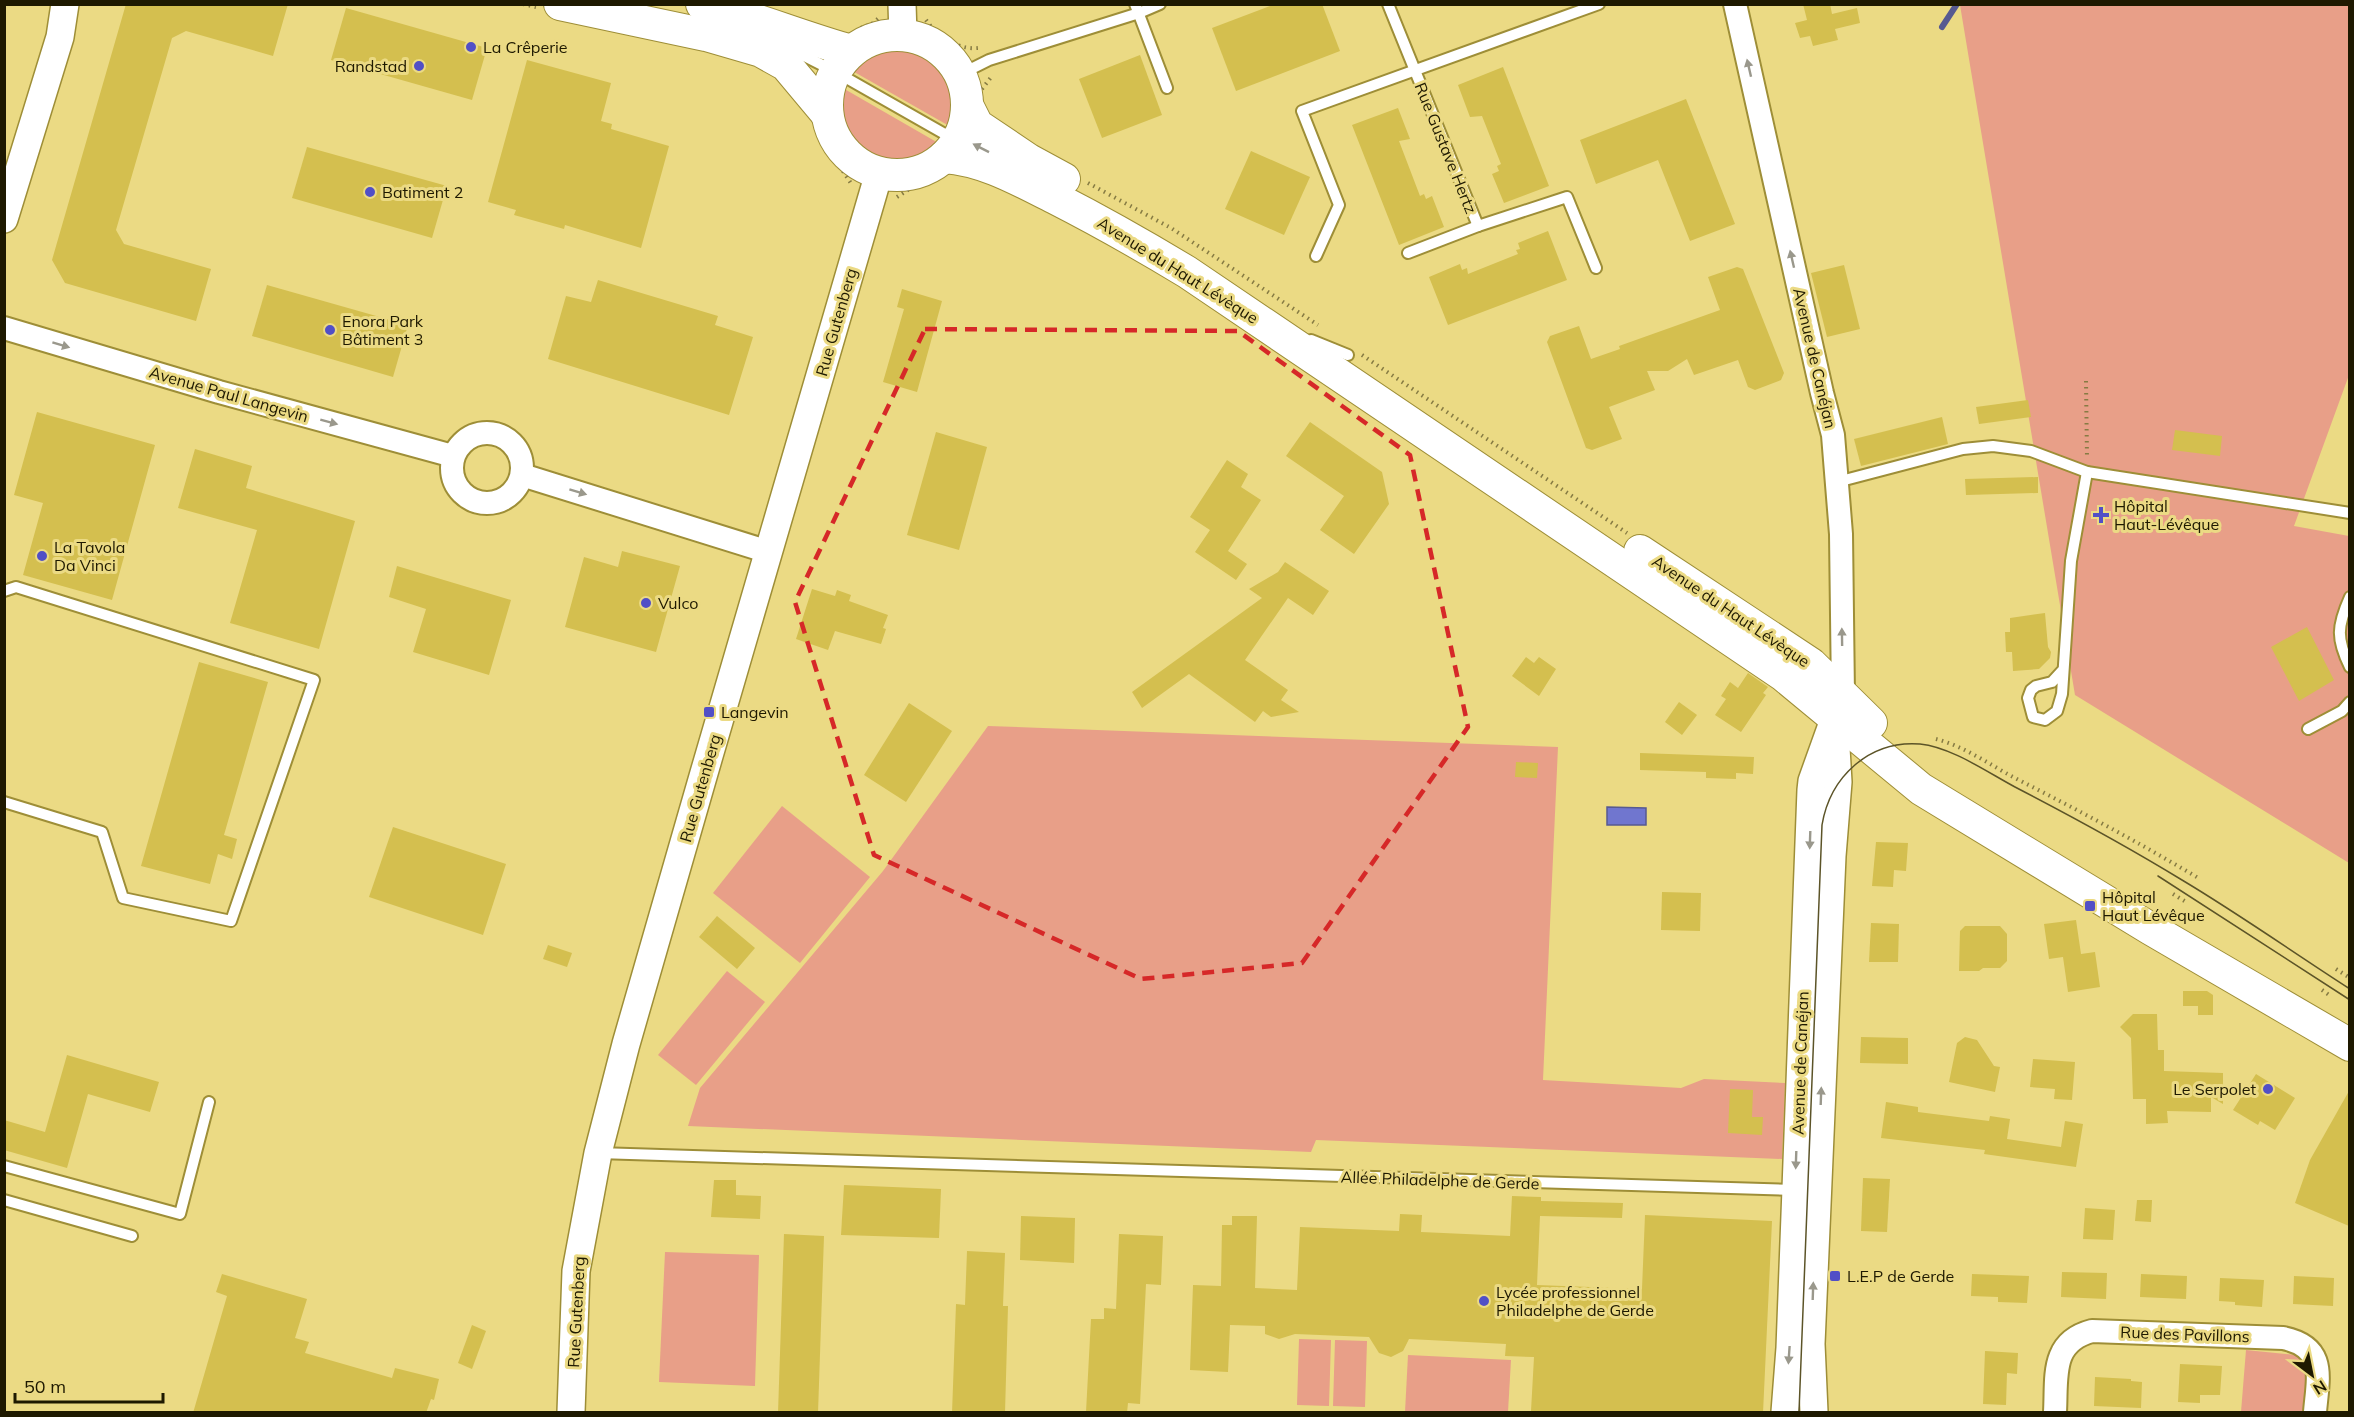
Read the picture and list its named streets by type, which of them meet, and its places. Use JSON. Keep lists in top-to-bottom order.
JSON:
{
  "streets": {
    "main road": ["Avenue du Haut Lévèque"],
    "street": [
      "Rue Gutenberg",
      "Avenue de Canéjan",
      "Avenue Paul Langevin",
      "Rue des Pavillons"
    ],
    "lane": ["Rue Gustave Hertz", "Allée Philadelphe de Gerde"]
  },
  "crossings": [
    ["Avenue du Haut Lévèque", "Avenue de Canéjan"],
    ["Rue Gutenberg", "Allée Philadelphe de Gerde"],
    ["Avenue de Canéjan", "Allée Philadelphe de Gerde"]
  ],
  "one_way": ["Avenue Paul Langevin"],
  "places": {
    "other": [
      "La Crêperie",
      "Randstad",
      "Batiment 2",
      "Enora Park Bâtiment 3",
      "La Tavola Da Vinci",
      "Vulco",
      "Le Serpolet",
      "Lycée professionnel Philadelphe de Gerde"
    ],
    "health": ["Hôpital Haut-Lévêque"],
    "transit": ["Langevin", "Hôpital Haut Lévêque", "L.E.P de Gerde"]
  },
  "scale_bar": "50 m",
  "north": "bottom right"
}
